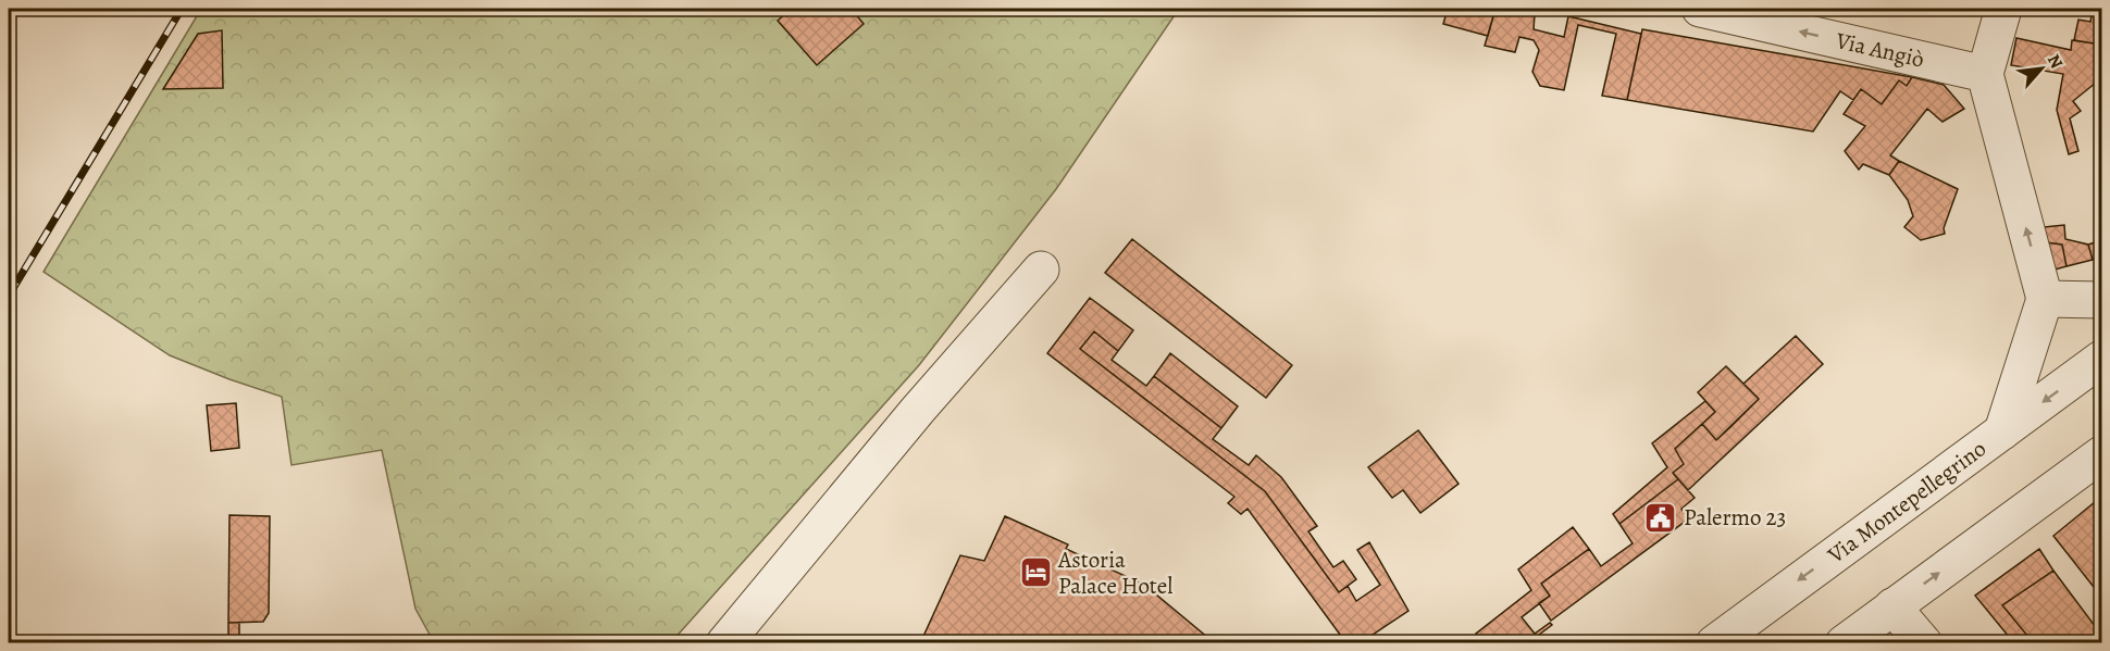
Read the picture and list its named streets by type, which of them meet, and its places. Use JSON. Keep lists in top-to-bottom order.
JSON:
{
  "streets": {
    "street": ["Via Angiò", "Via Montepellegrino"]
  },
  "one_way": ["Via Angiò"],
  "places": {
    "public building": ["Palermo 23"],
    "hotel": ["Astoria Palace Hotel"]
  },
  "north": "top right"
}
